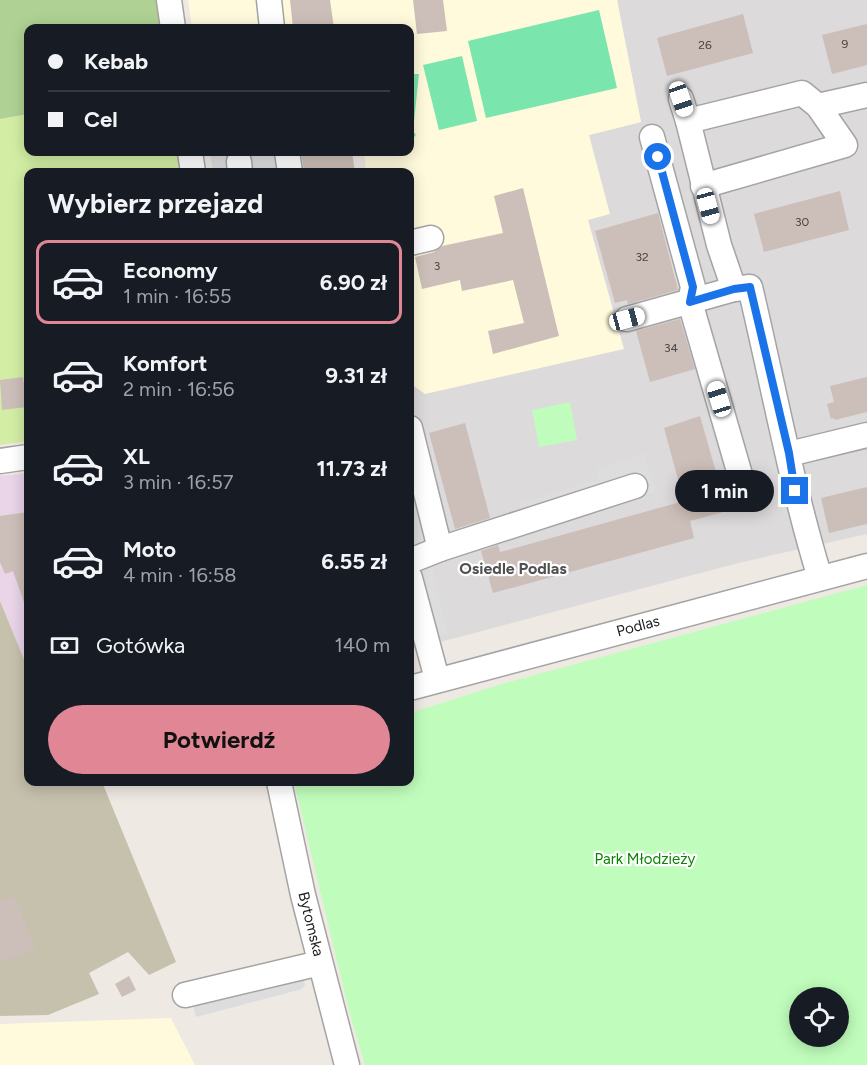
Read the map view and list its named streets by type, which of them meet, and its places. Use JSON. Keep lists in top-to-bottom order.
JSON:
{
  "streets": {
    "street": ["Podlas", "Bytomska"]
  },
  "districts": ["Osiedle Podlas"],
  "parks": ["Park Młodzieży"],
  "house_numbers": [
    "9",
    "26",
    "30",
    "32",
    "3",
    "34"
  ],
  "page": {
    "banner": ["Kebab", "Cel"],
    "heading": "Wybierz przejazd",
    "list": [
      {
        "name": "Economy",
        "note": "1 min · 16:55",
        "value": "6.90 zł"
      },
      {
        "name": "Komfort",
        "note": "2 min · 16:56",
        "value": "9.31 zł"
      },
      {
        "name": "XL",
        "note": "3 min · 16:57",
        "value": "11.73 zł"
      },
      {
        "name": "Moto",
        "note": "4 min · 16:58",
        "value": "6.55 zł"
      }
    ],
    "bubble": "1 min",
    "pay": ["Gotówka", "140 m"],
    "buttons": "Potwierdź"
  }
}
